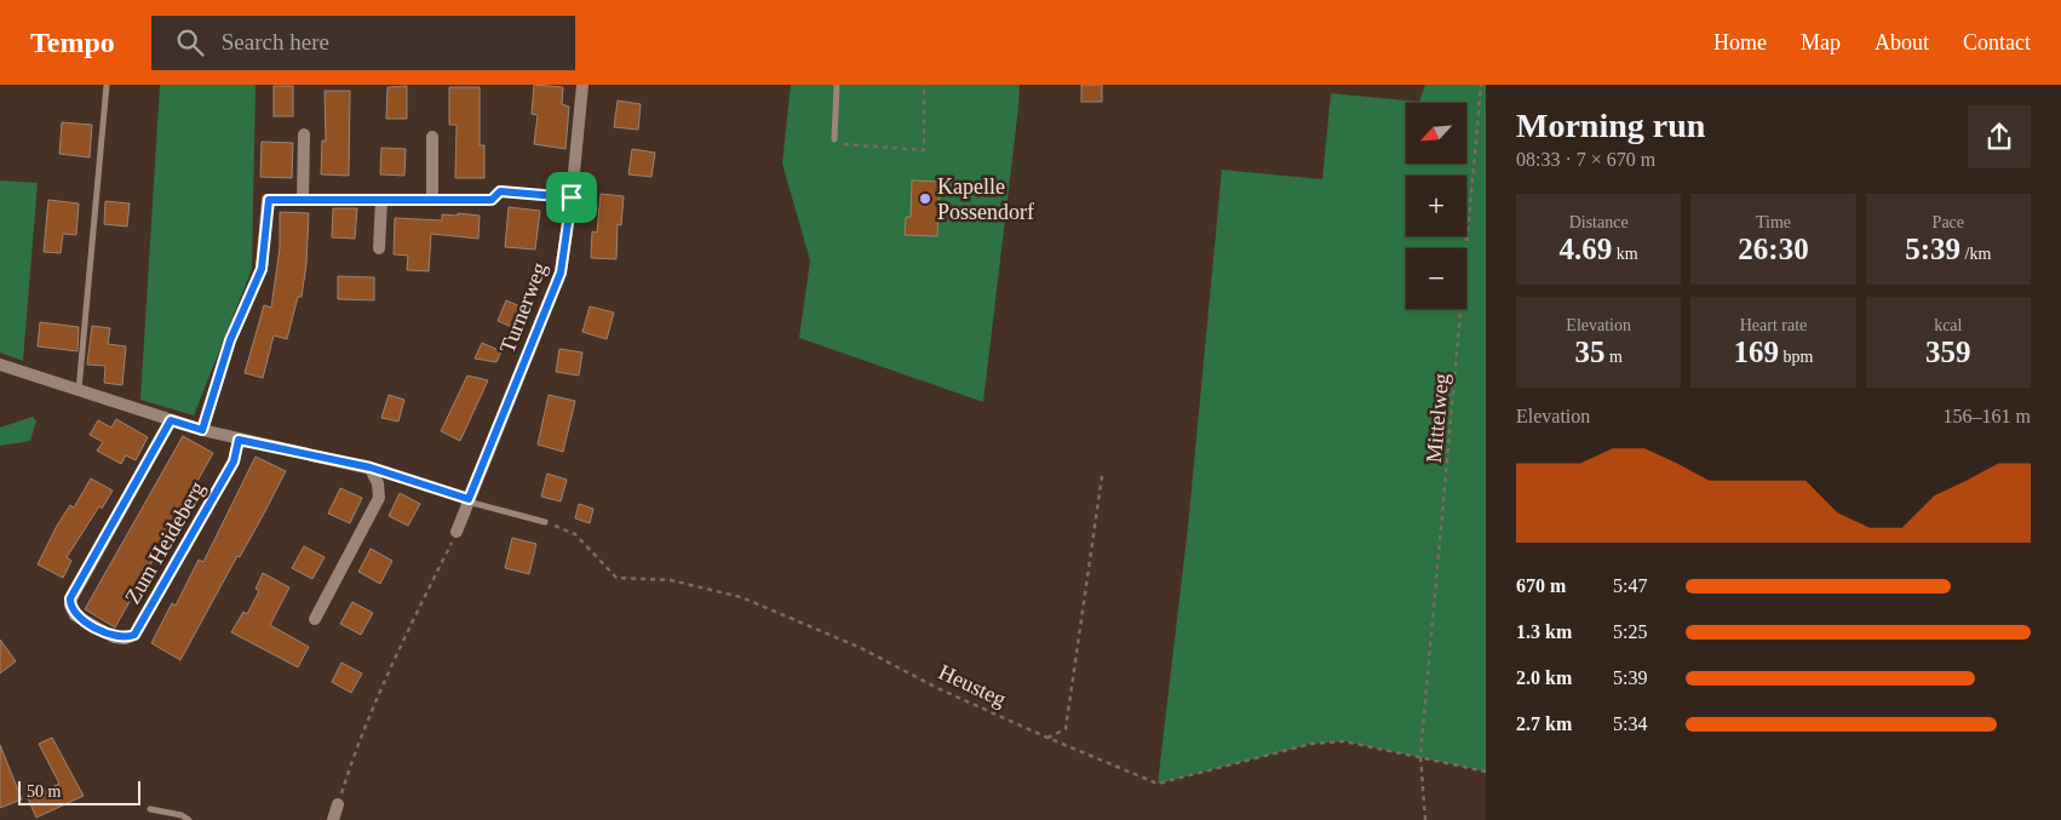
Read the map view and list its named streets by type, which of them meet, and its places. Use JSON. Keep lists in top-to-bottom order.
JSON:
{
  "streets": {
    "street": ["Turnerweg", "Zum Heideberg"],
    "path": ["Mittelweg", "Heusteg"]
  },
  "crossings": [
    ["Mittelweg", "Heusteg"]
  ],
  "places": ["Kapelle Possendorf"],
  "scale_bar": "50 m",
  "north": "bottom left",
  "page": {
    "header": "Tempo",
    "search": "Search here",
    "nav": [
      "Home",
      "Map",
      "About",
      "Contact"
    ],
    "heading": ["Morning run", "08:33 · 7 × 670 m"],
    "map_buttons": ["+", "−"],
    "stats": [
      ["Distance", "4.69 km"],
      ["Time", "26:30"],
      ["Pace", "5:39 /km"],
      ["Elevation", "35 m"],
      ["Heart rate", "169 bpm"],
      ["kcal", "359"]
    ],
    "chart": ["Elevation", "156–161 m"],
    "list": [
      {
        "name": "670 m",
        "note": "5:47"
      },
      {
        "name": "1.3 km",
        "note": "5:25"
      },
      {
        "name": "2.0 km",
        "note": "5:39"
      },
      {
        "name": "2.7 km",
        "note": "5:34"
      }
    ],
    "scale": "50 m"
  }
}
